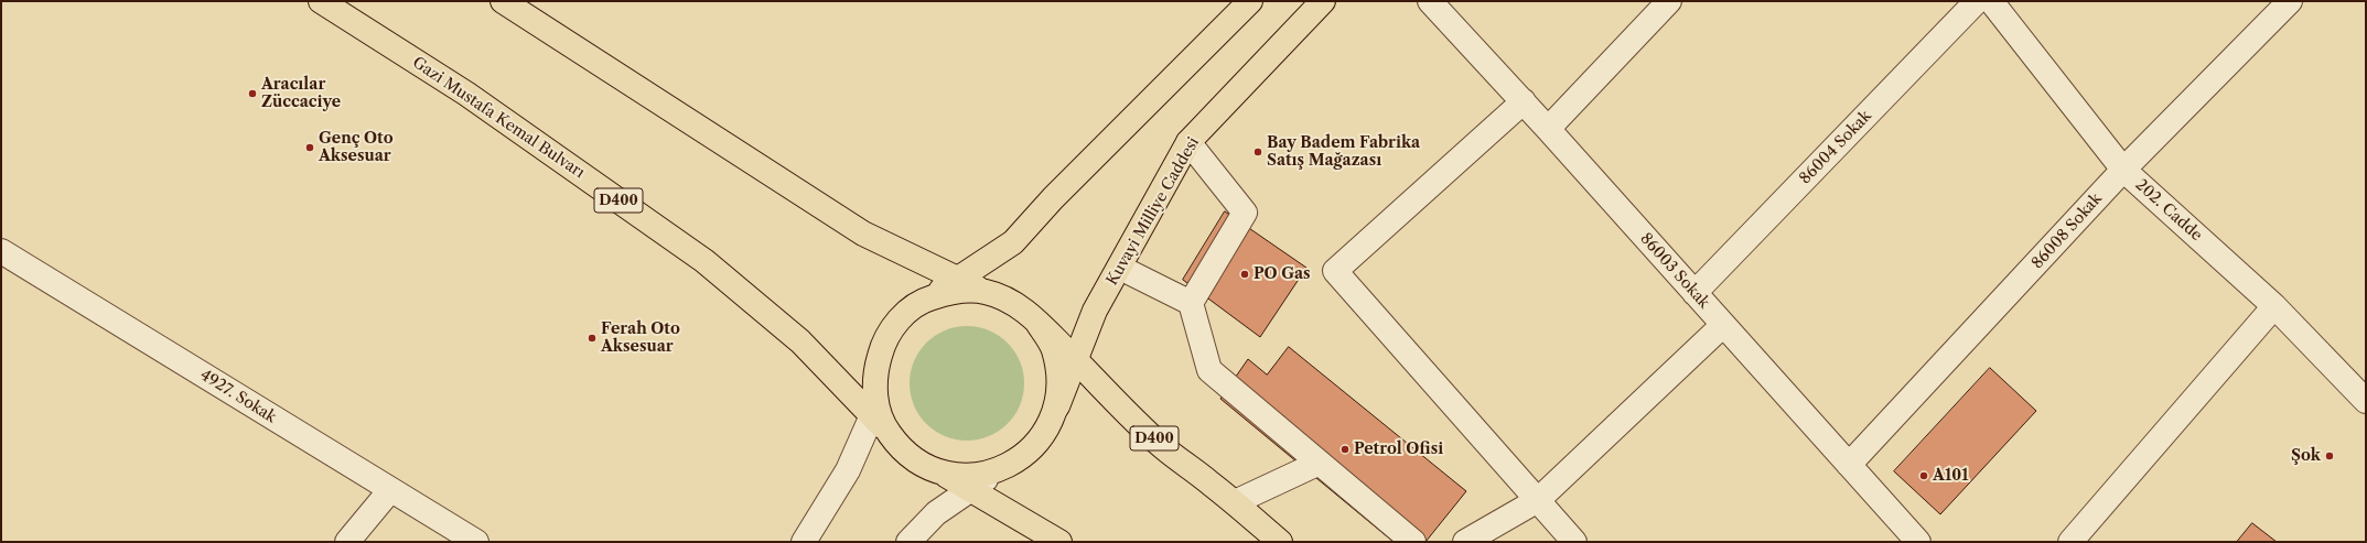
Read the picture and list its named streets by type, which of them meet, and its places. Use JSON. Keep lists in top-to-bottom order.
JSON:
{
  "streets": {
    "main road": ["Gazi Mustafa Kemal Bulvarı", "D400", "Kuvayi Milliye Caddesi"],
    "street": [
      "86004 Sokak",
      "202. Cadde",
      "86008 Sokak",
      "86003 Sokak",
      "4927. Sokak"
    ]
  },
  "crossings": [
    ["Gazi Mustafa Kemal Bulvarı", "Kuvayi Milliye Caddesi"],
    ["86004 Sokak", "86003 Sokak"],
    ["D400", "Kuvayi Milliye Caddesi"],
    ["202. Cadde", "86008 Sokak"],
    ["86008 Sokak", "86003 Sokak"]
  ],
  "places": [
    "Aracılar Züccaciye",
    "Genç Oto Aksesuar",
    "Bay Badem Fabrika Satış Mağazası",
    "PO Gas",
    "Ferah Oto Aksesuar",
    "Petrol Ofisi",
    "Şok",
    "A101"
  ]
}
